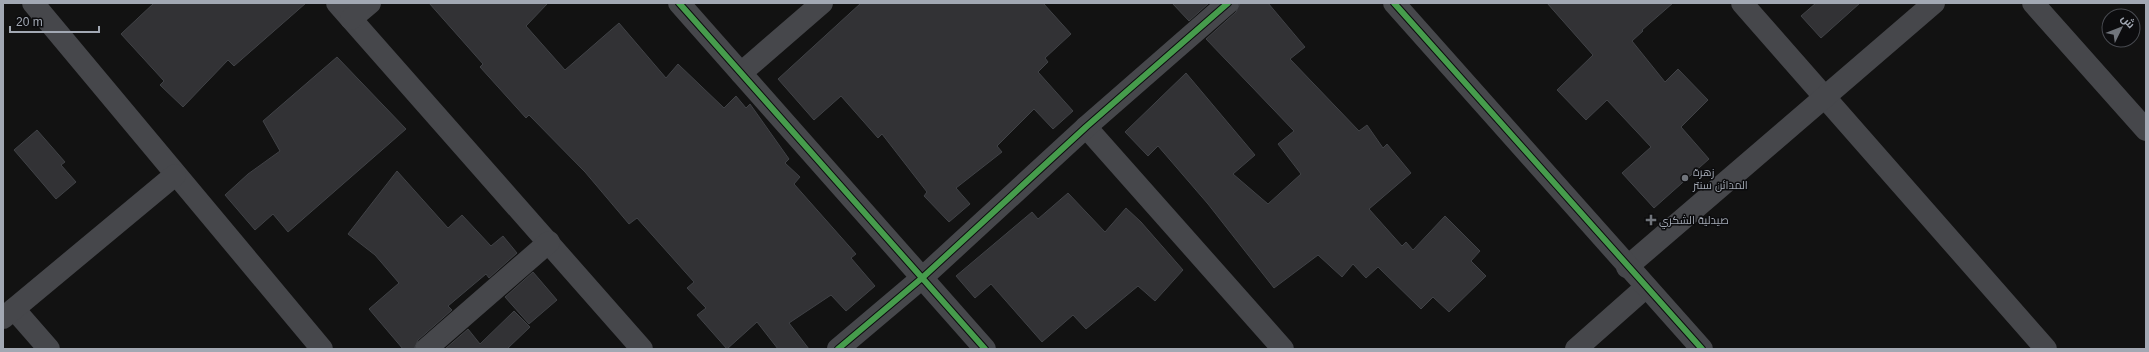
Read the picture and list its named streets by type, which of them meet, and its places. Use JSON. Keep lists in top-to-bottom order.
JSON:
{
  "places": {
    "other": ["زهرة المدائن سنتر"],
    "health": ["صيدلية الشكري"]
  },
  "scale_bar": "20 m",
  "north": "top right"
}
